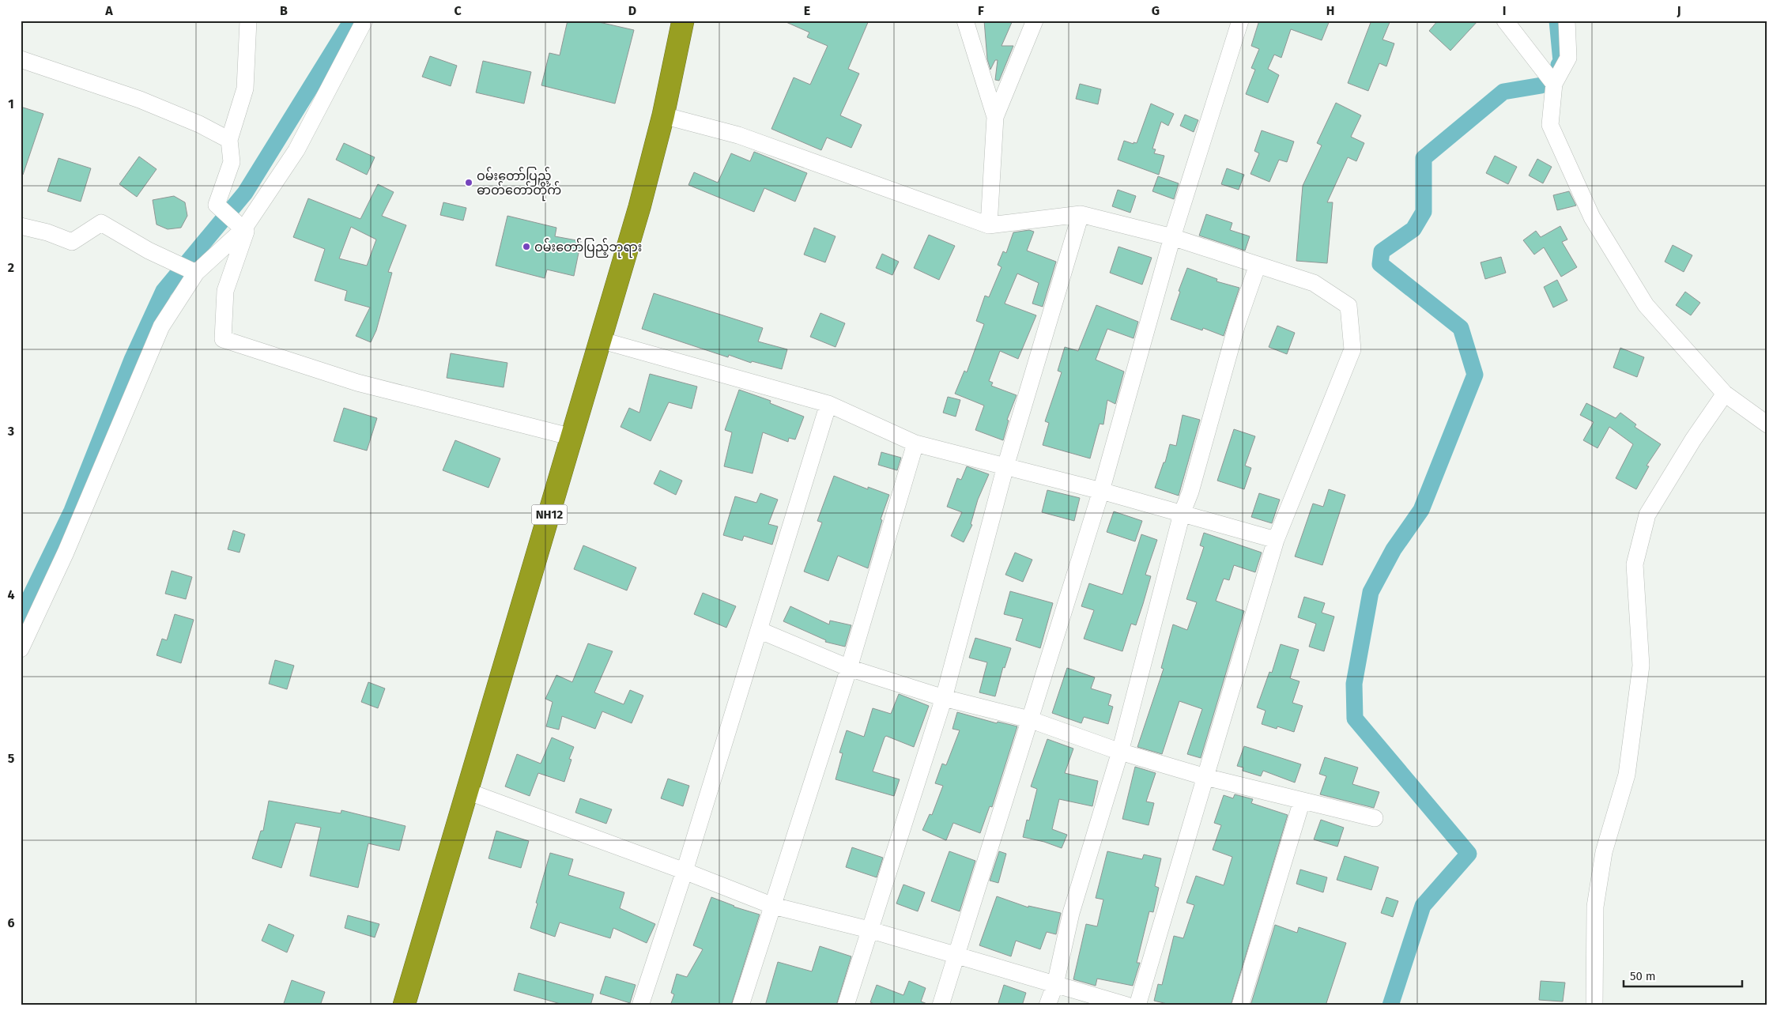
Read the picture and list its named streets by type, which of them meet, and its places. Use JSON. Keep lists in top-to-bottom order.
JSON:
{
  "streets": {
    "highway": ["NH12"]
  },
  "places": ["ဝမ်းတော်ပြည့် ဓာတ်တော်တိုက်", "ဝမ်းတော်ပြည့်ဘုရား"],
  "scale_bar": "50 m",
  "grid": {
    "columns": [
      "A",
      "B",
      "C",
      "D",
      "E",
      "F",
      "G",
      "H",
      "I",
      "J"
    ],
    "rows": [
      "1",
      "2",
      "3",
      "4",
      "5",
      "6"
    ]
  }
}
